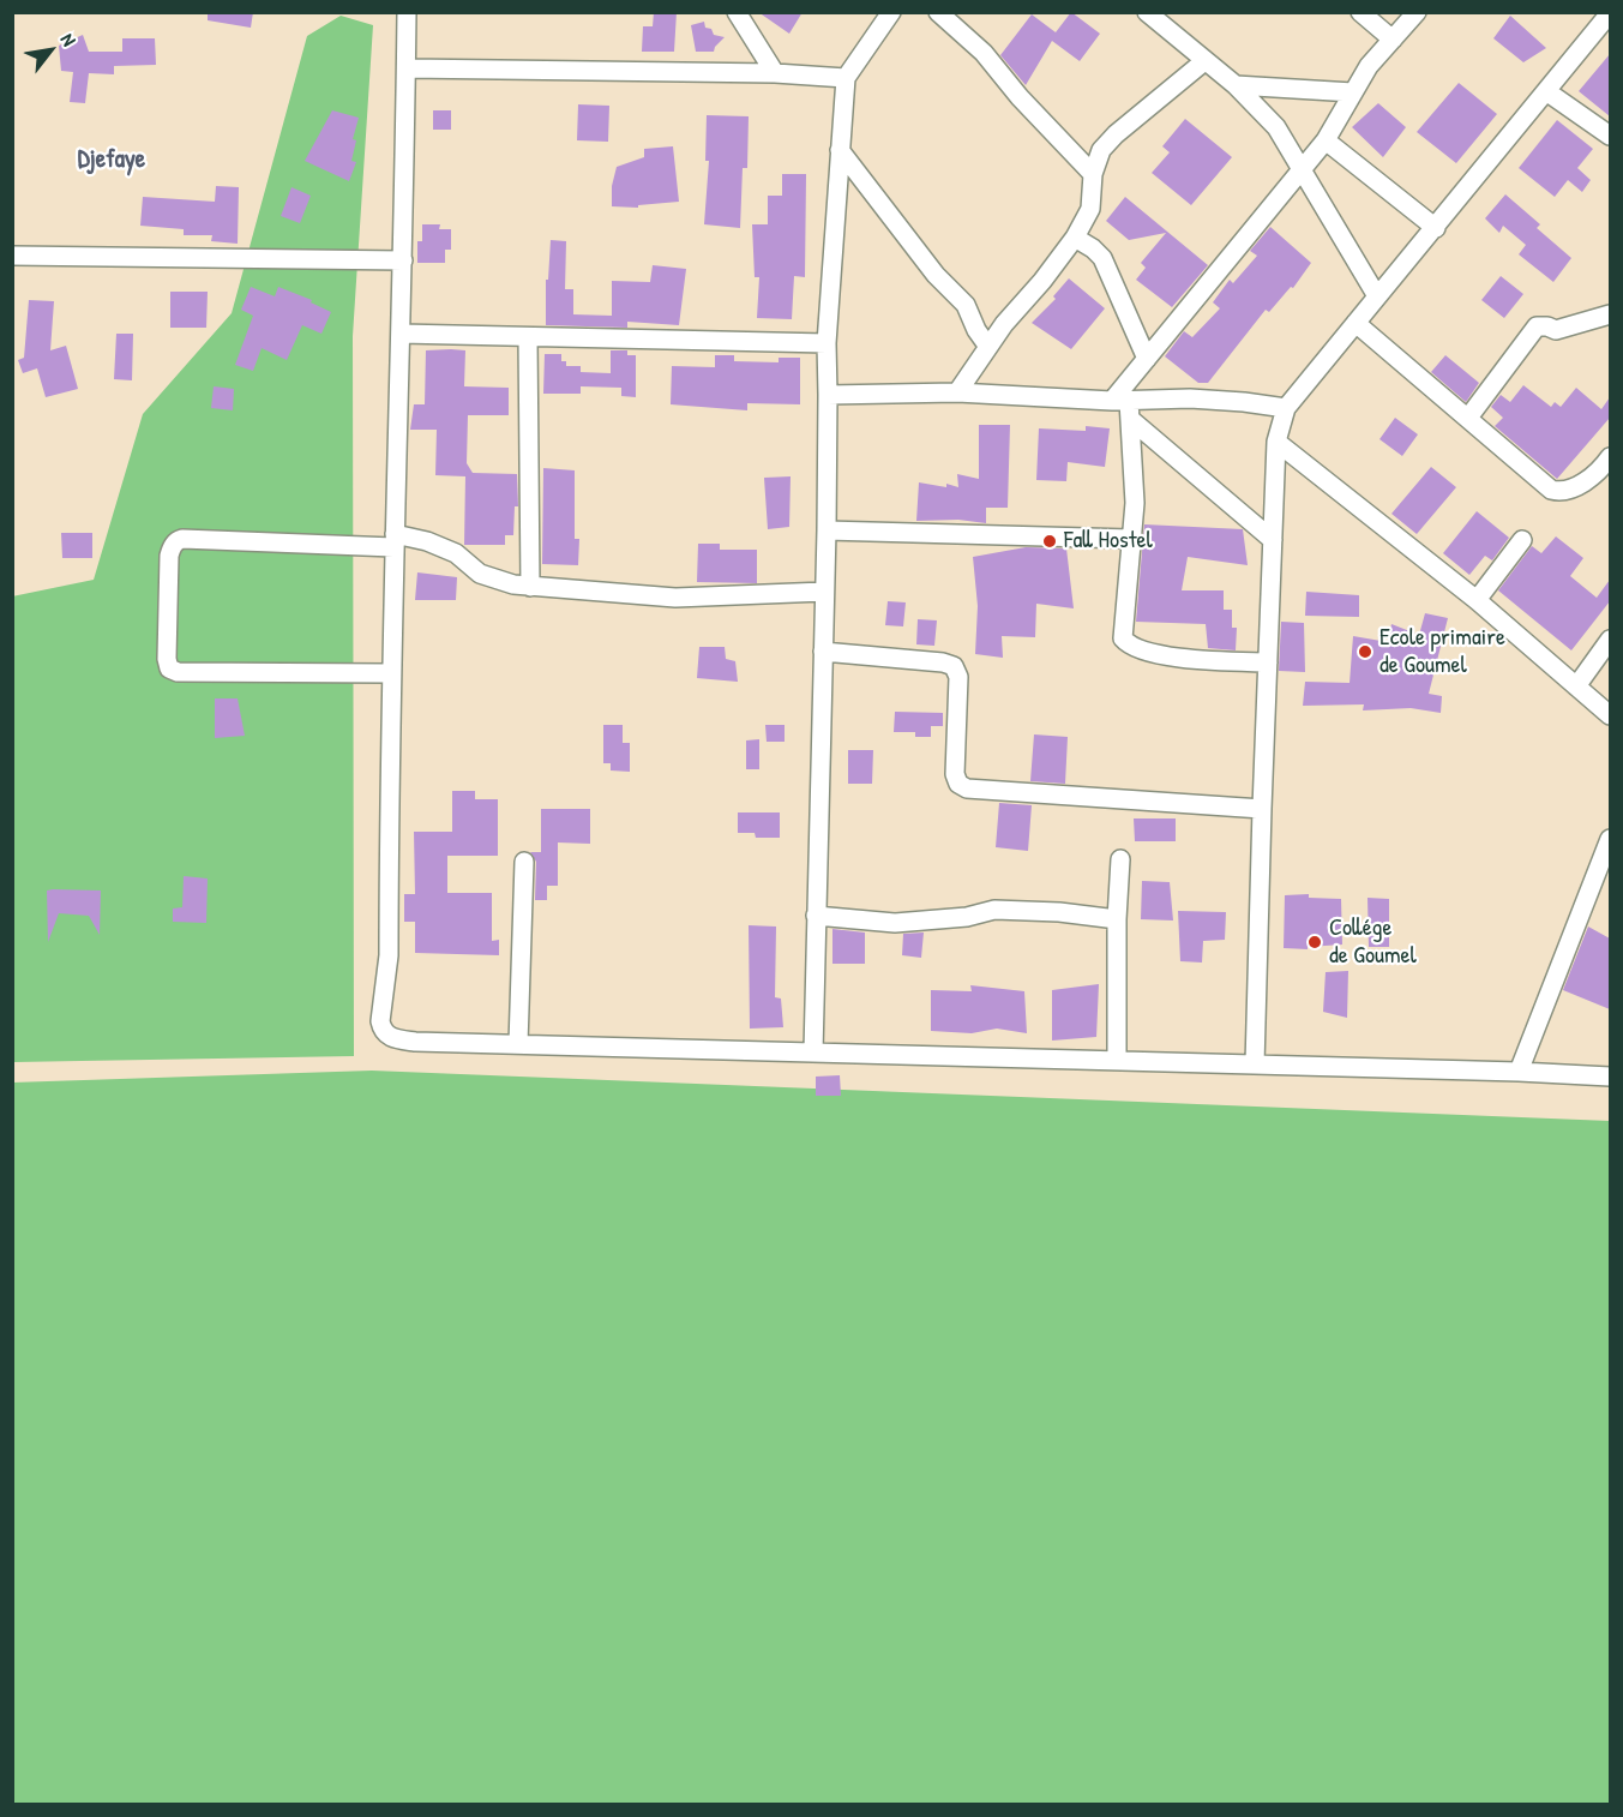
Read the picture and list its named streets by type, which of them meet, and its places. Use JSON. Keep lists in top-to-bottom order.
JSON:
{
  "districts": ["Djefaye"],
  "places": ["Fall Hostel", "Ecole primaire de Goumel", "Collége de Goumel"],
  "north": "top right"
}
